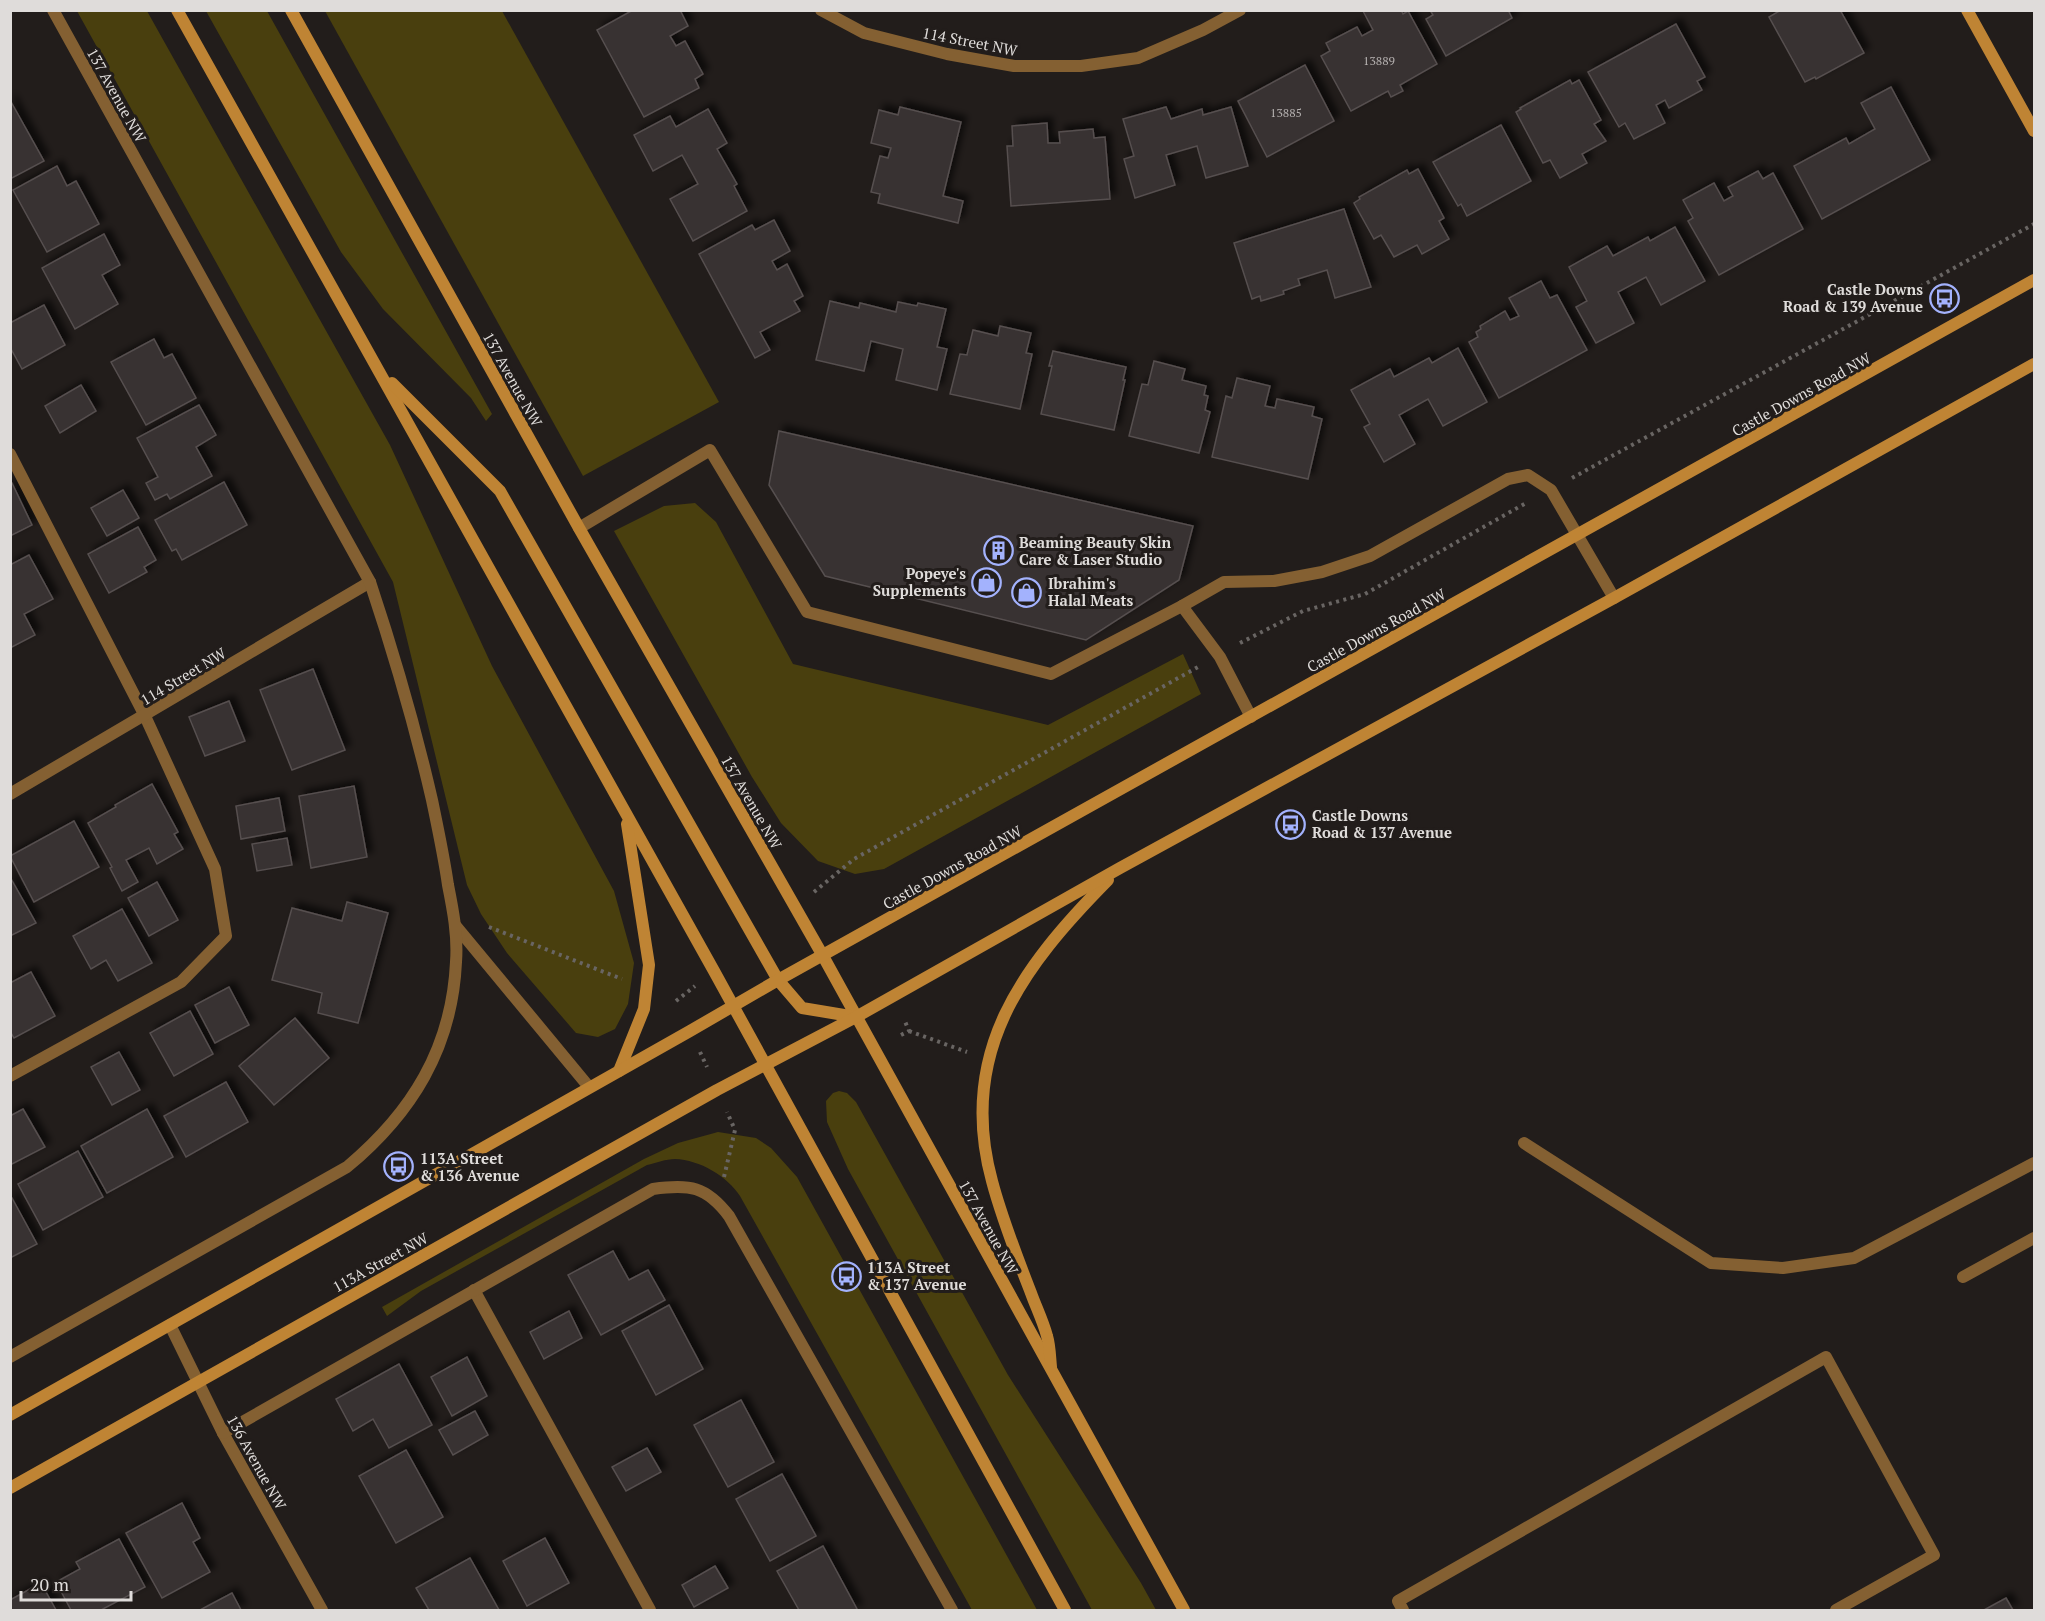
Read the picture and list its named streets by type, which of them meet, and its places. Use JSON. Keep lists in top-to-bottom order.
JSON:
{
  "streets": {
    "main road": ["137 Avenue NW", "Castle Downs Road NW", "113A Street NW"],
    "street": ["114 Street NW", "136 Avenue NW"]
  },
  "crossings": [
    ["114 Street NW", "137 Avenue NW"],
    ["137 Avenue NW", "Castle Downs Road NW"],
    ["113A Street NW", "136 Avenue NW"]
  ],
  "places": {
    "bus stop": [
      "Castle Downs Road & 139 Avenue",
      "Castle Downs Road & 137 Avenue",
      "113A Street & 136 Avenue",
      "113A Street & 137 Avenue"
    ],
    "building": ["Beaming Beauty Skin Care & Laser Studio"],
    "shop": ["Popeye's Supplements", "Ibrahim's Halal Meats"]
  },
  "house_numbers": ["13889", "13885"],
  "scale_bar": "20 m"
}
